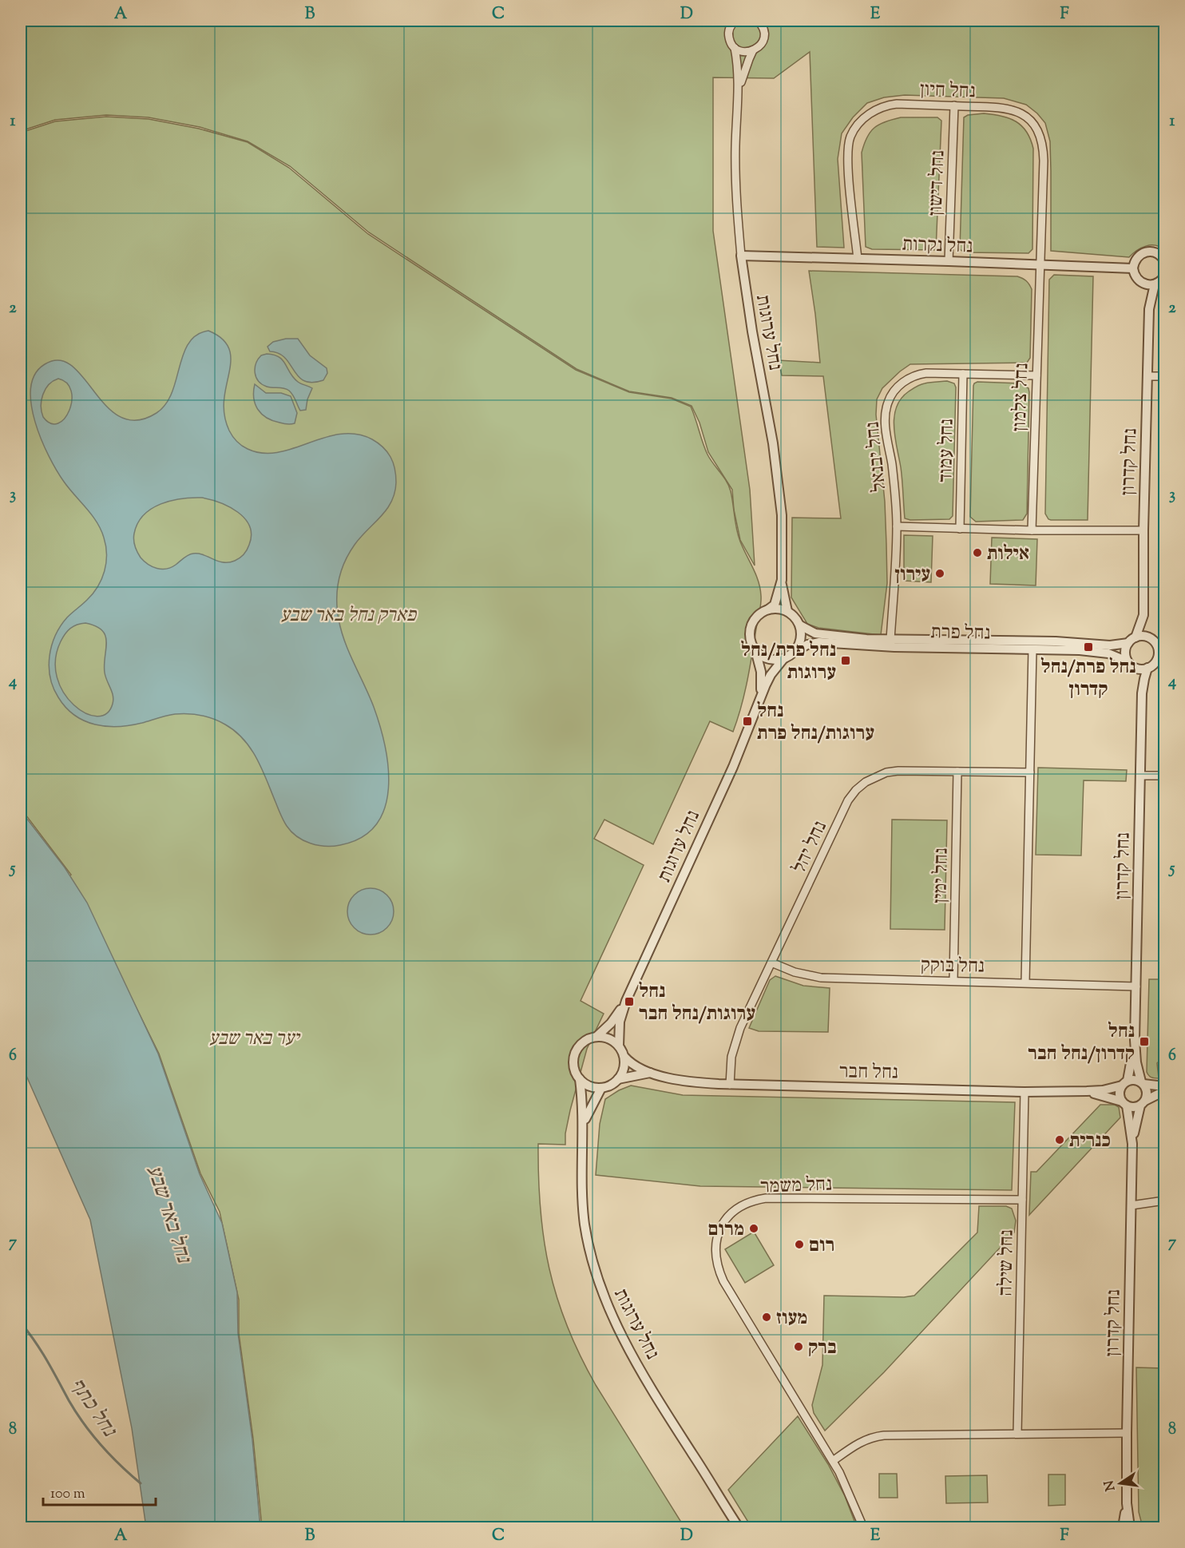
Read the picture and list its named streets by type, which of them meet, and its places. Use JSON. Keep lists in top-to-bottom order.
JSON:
{
  "streets": {
    "street": [
      "נחל חיון",
      "נחל דישון",
      "נחל נקרות",
      "נחל ערוגות",
      "נחל צלמון",
      "נחל עמוד",
      "נחל יבנאל",
      "נחל קדרון",
      "נחל פרת",
      "נחל יהל",
      "נחל ימין",
      "נחל בוקק",
      "נחל חבר",
      "נחל משמר",
      "נחל שילה"
    ]
  },
  "crossings": [
    ["נחל חיון", "נחל דישון"],
    ["נחל חיון", "נחל נקרות"],
    ["נחל חיון", "נחל צלמון"],
    ["נחל דישון", "נחל נקרות"],
    ["נחל נקרות", "נחל ערוגות"],
    ["נחל נקרות", "נחל צלמון"],
    ["נחל ערוגות", "נחל פרת"],
    ["נחל ערוגות", "נחל חבר"],
    ["נחל צלמון", "נחל יבנאל"],
    ["נחל עמוד", "נחל יבנאל"],
    ["נחל יבנאל", "נחל פרת"],
    ["נחל קדרון", "נחל פרת"],
    ["נחל קדרון", "נחל בוקק"],
    ["נחל קדרון", "נחל חבר"],
    ["נחל יהל", "נחל ימין"],
    ["נחל יהל", "נחל בוקק"],
    ["נחל יהל", "נחל חבר"],
    ["נחל ימין", "נחל בוקק"],
    ["נחל חבר", "נחל שילה"],
    ["נחל משמר", "נחל שילה"]
  ],
  "water": ["נחל באר שבע", "נחל כתף"],
  "parks": ["פארק נחל באר שבע", "יער באר שבע"],
  "places": {
    "other": [
      "אילות",
      "עירון",
      "כנרית",
      "מרום",
      "רום",
      "מעוז",
      "ברק"
    ],
    "transit": [
      "נחל פרת/נחל קדרון",
      "נחל פרת/נחל ערוגות",
      "נחל ערוגות/נחל פרת",
      "נחל ערוגות/נחל חבר",
      "נחל קדרון/נחל חבר"
    ]
  },
  "scale_bar": "100 m",
  "north": "left",
  "grid": {
    "columns": [
      "A",
      "B",
      "C",
      "D",
      "E",
      "F"
    ],
    "rows": [
      "1",
      "2",
      "3",
      "4",
      "5",
      "6",
      "7",
      "8"
    ]
  }
}
